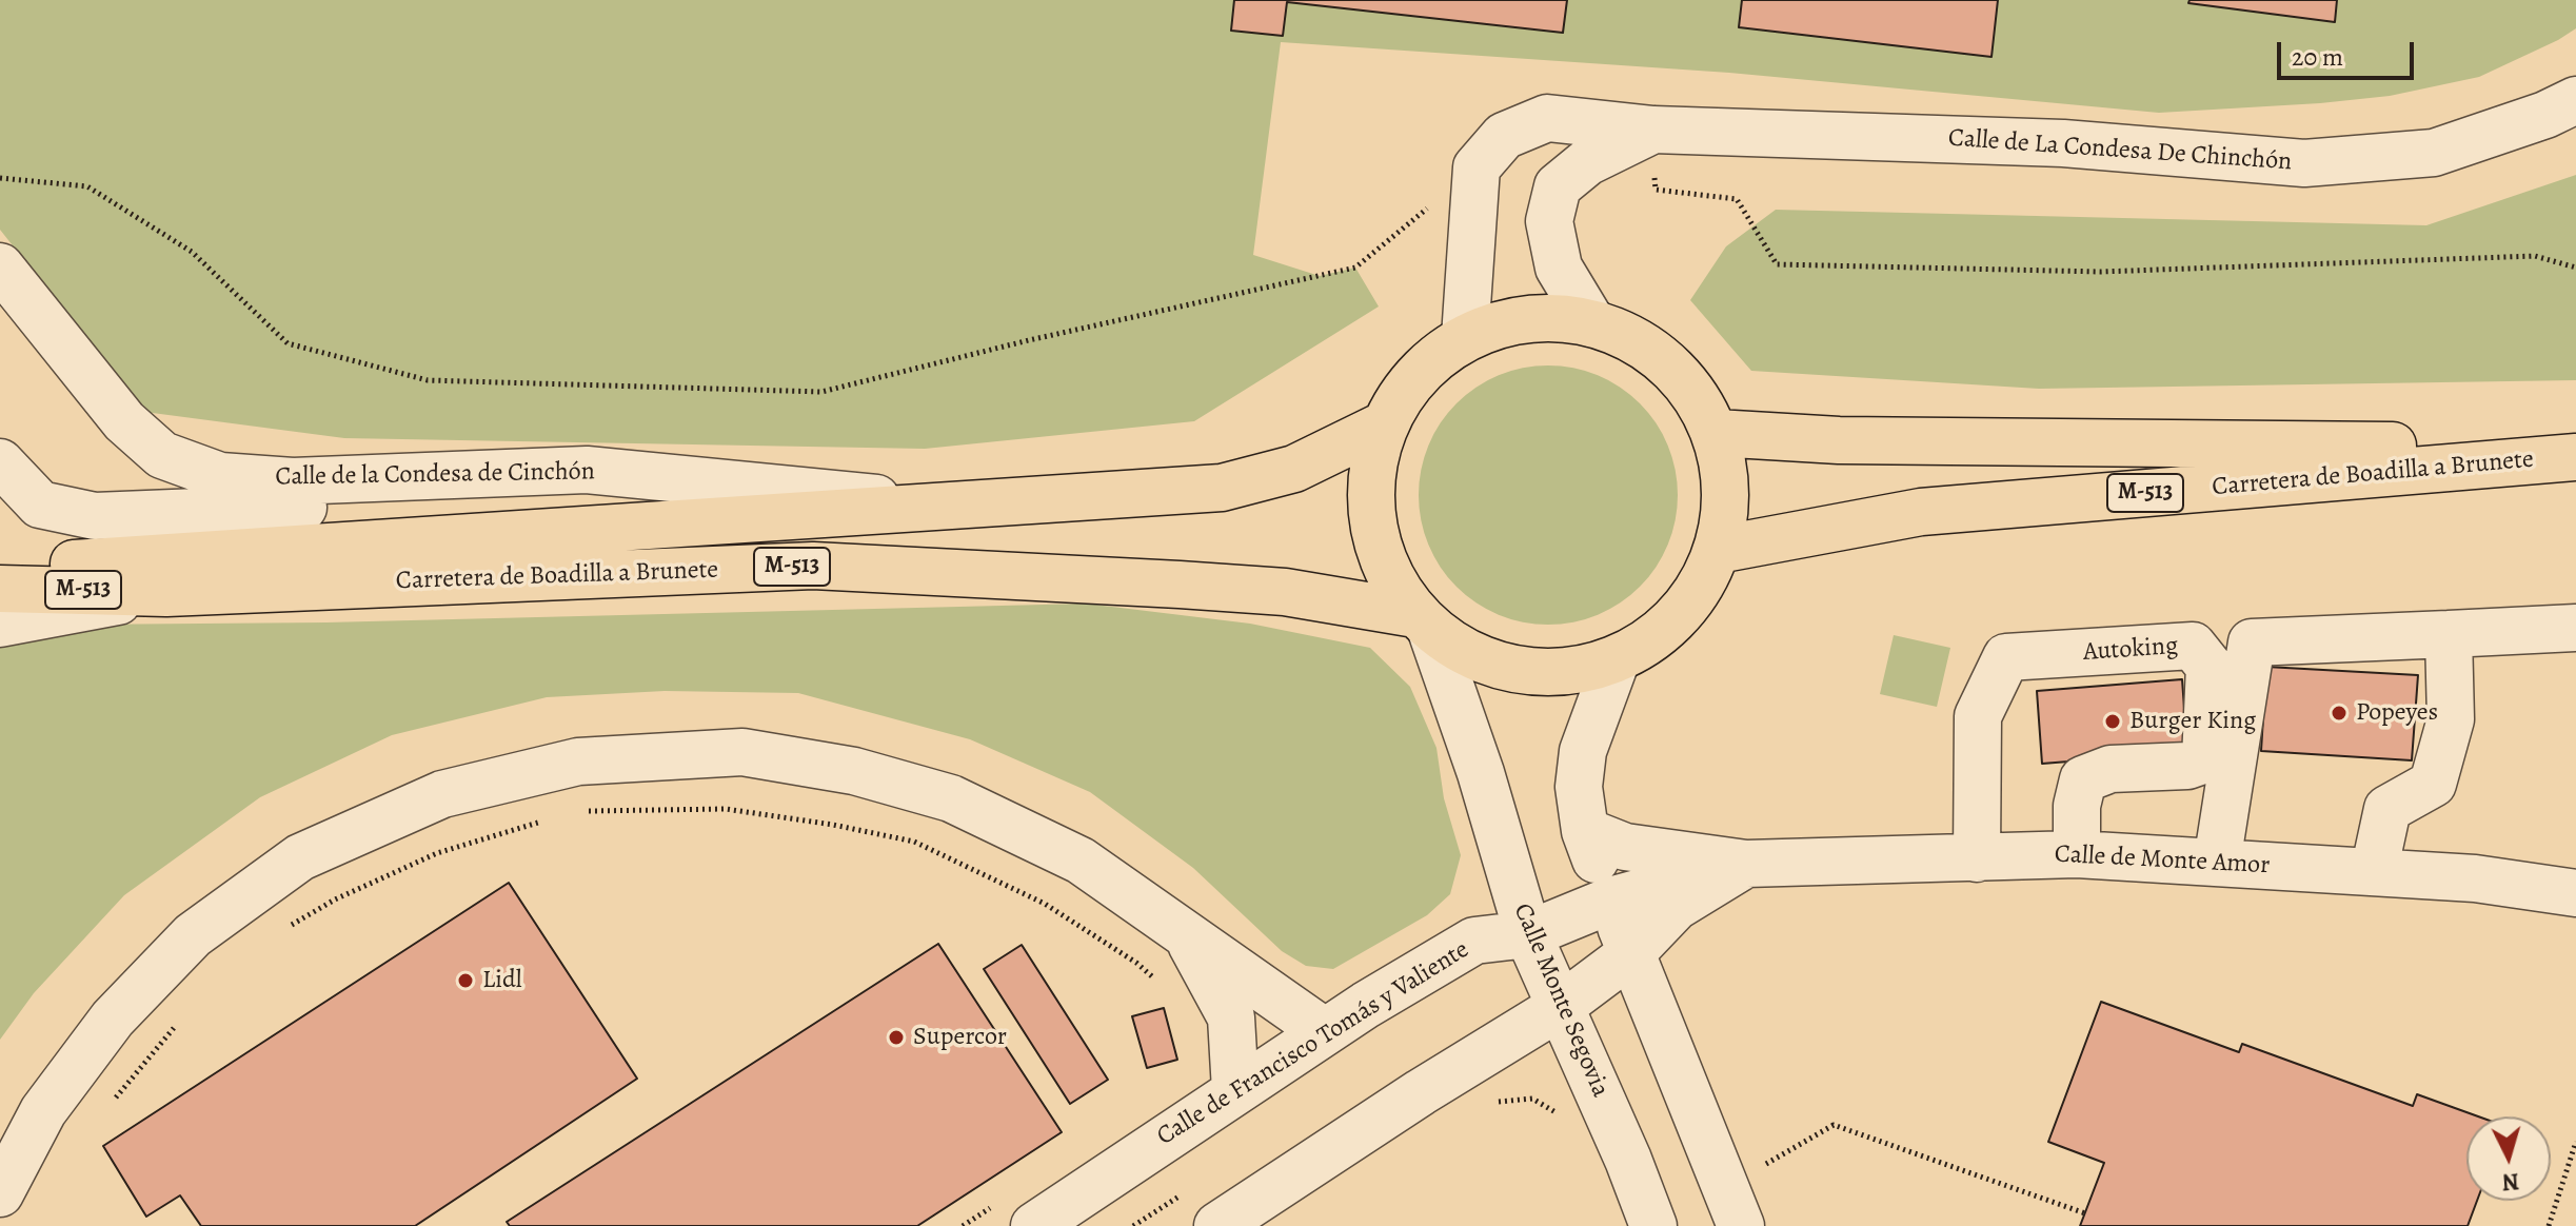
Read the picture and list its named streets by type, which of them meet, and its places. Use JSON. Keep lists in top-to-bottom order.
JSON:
{
  "streets": {
    "main road": ["Carretera de Boadilla a Brunete", "M-513"],
    "street": [
      "Calle de La Condesa De Chinchón",
      "Calle de la Condesa de Cinchón",
      "Autoking",
      "Calle de Monte Amor",
      "Calle Monte Segovia",
      "Calle de Francisco Tomás y Valiente"
    ]
  },
  "crossings": [
    ["Calle de La Condesa De Chinchón", "M-513"],
    ["Carretera de Boadilla a Brunete", "Calle de la Condesa de Cinchón"],
    ["Carretera de Boadilla a Brunete", "M-513"],
    ["Carretera de Boadilla a Brunete", "Calle Monte Segovia"],
    ["M-513", "Calle Monte Segovia"],
    ["Autoking", "Calle de Monte Amor"],
    ["Calle de Monte Amor", "Calle de Francisco Tomás y Valiente"],
    ["Calle Monte Segovia", "Calle de Francisco Tomás y Valiente"]
  ],
  "places": [
    "Popeyes",
    "Burger King",
    "Lidl",
    "Supercor"
  ],
  "scale_bar": "20 m",
  "north": "bottom"
}
